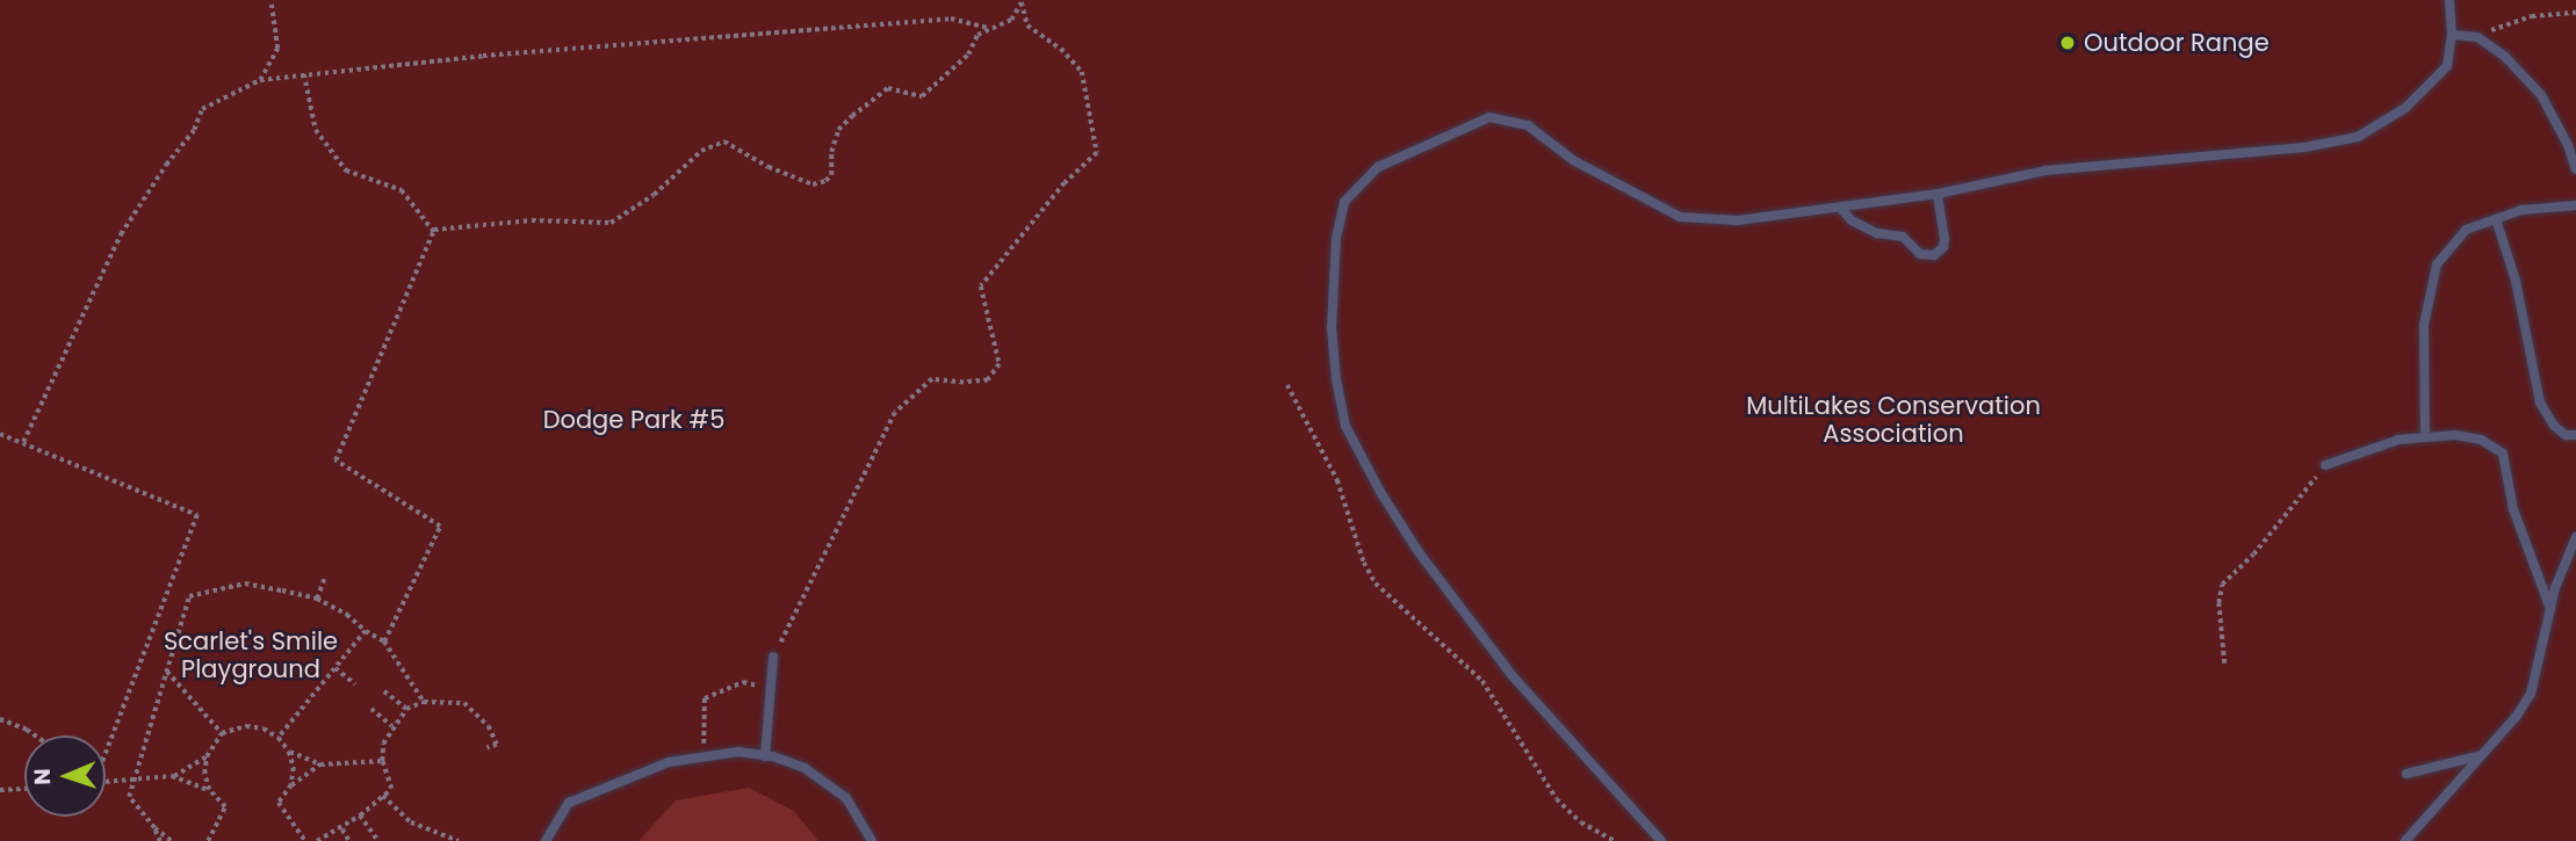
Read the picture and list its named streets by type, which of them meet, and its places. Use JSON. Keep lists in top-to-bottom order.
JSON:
{
  "parks": ["MultiLakes Conservation Association", "Dodge Park #5", "Scarlet's Smile Playground"],
  "places": ["Outdoor Range"],
  "north": "left"
}
